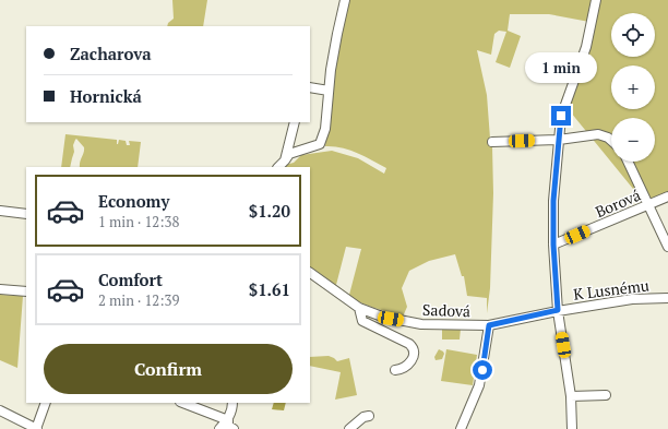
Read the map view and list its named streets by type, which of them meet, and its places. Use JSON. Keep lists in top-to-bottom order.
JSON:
{
  "streets": {
    "street": ["Borová", "K Lusnému", "Sadová"]
  },
  "crossings": [
    ["K Lusnému", "Sadová"]
  ],
  "page": {
    "map_buttons": ["+", "−"],
    "banner": ["Zacharova", "Hornická"],
    "bubble": "1 min",
    "list": [
      {
        "name": "Economy",
        "note": "1 min · 12:38",
        "value": "$1.20"
      },
      {
        "name": "Comfort",
        "note": "2 min · 12:39",
        "value": "$1.61"
      }
    ],
    "buttons": "Confirm"
  }
}
